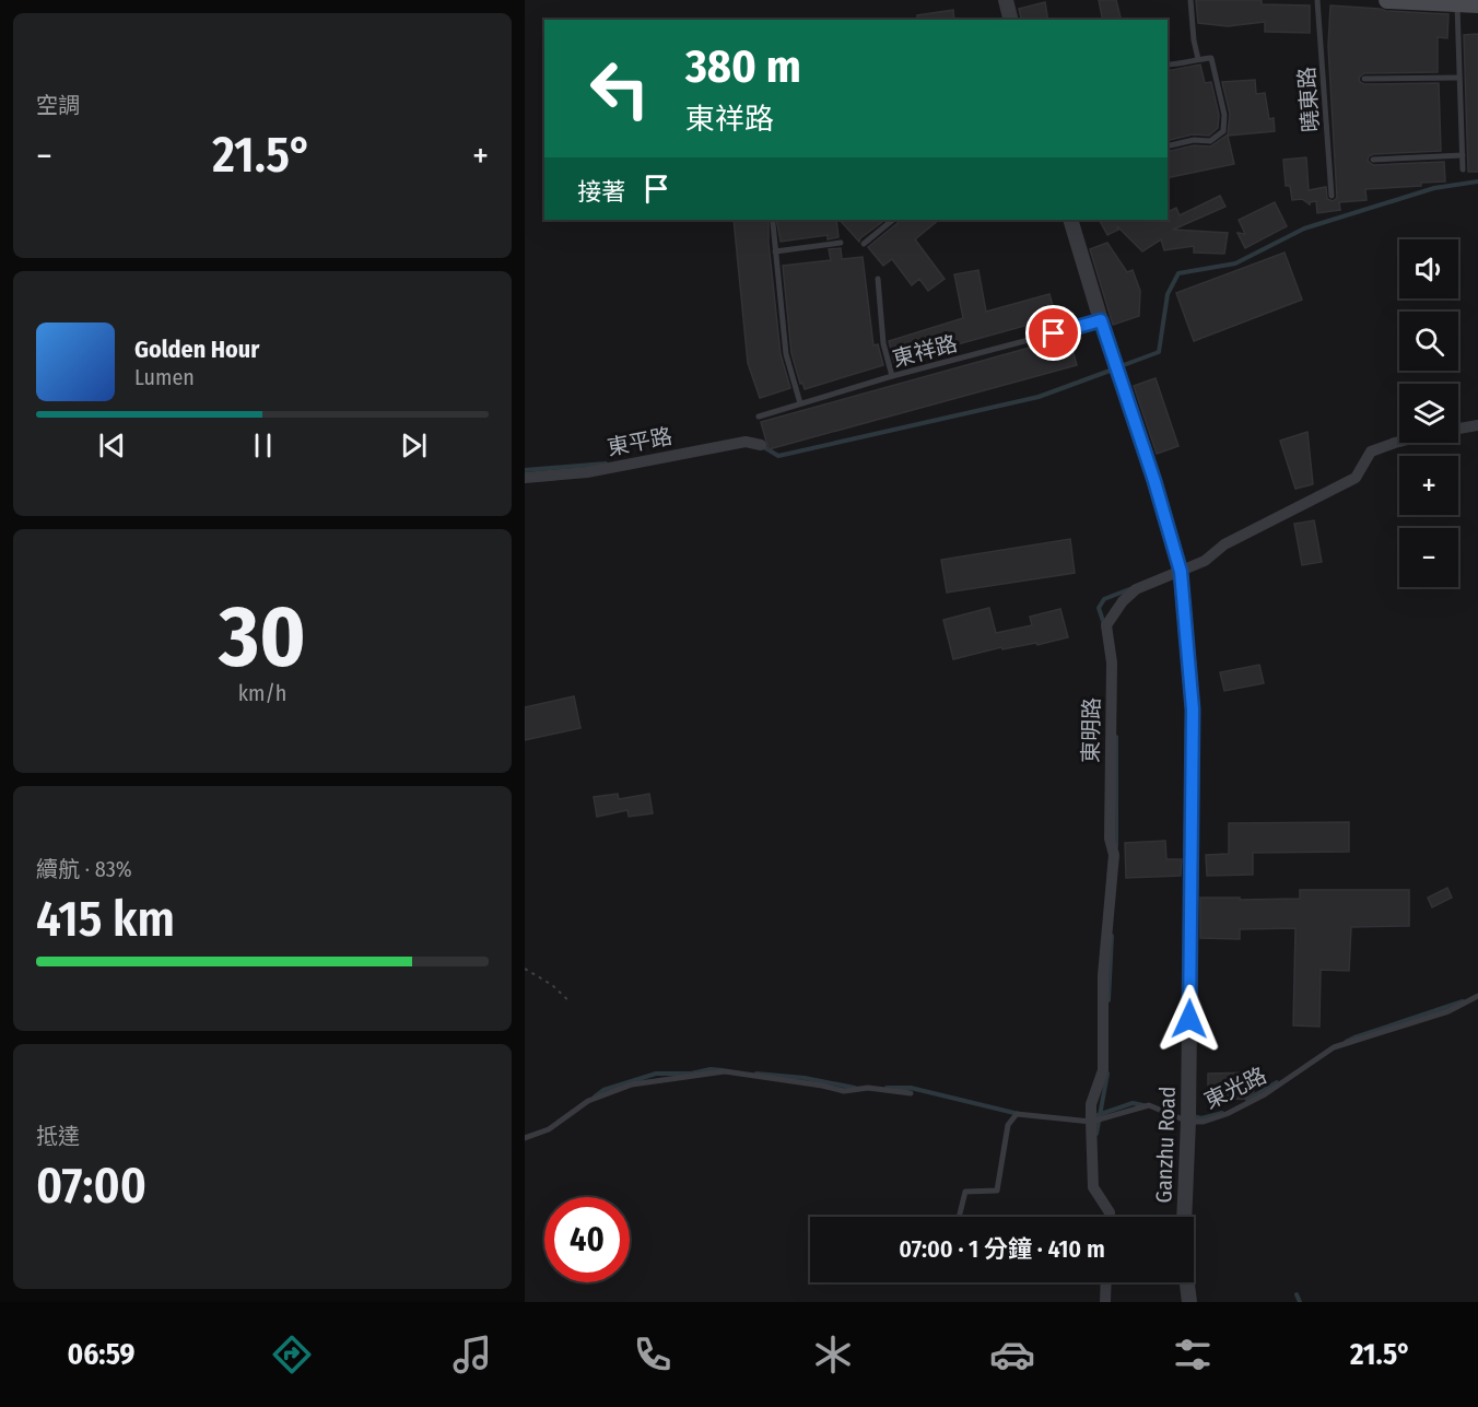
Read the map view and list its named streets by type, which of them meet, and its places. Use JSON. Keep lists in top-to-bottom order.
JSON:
{
  "streets": {
    "street": ["東平路", "東明路", "Ganzhu Road"],
    "lane": ["曉東路", "東祥路", "東光路"]
  },
  "crossings": [
    ["東祥路", "Ganzhu Road"],
    ["東明路", "東光路"],
    ["東明路", "Ganzhu Road"],
    ["東光路", "Ganzhu Road"]
  ],
  "page": {
    "tile": [
      "空調",
      ["30", "km/h"],
      ["續航 · 83%", "415 km"],
      ["抵達", "07:00"]
    ],
    "turn": ["380 m", "東祥路"],
    "heat": ["−", "21.5°", "+"],
    "then": "接著",
    "map_buttons": ["+", "−"],
    "song": ["Golden Hour", "Lumen"],
    "limit": "40",
    "trip": "07:00 · 1 分鐘 · 410 m",
    "tabs": ["06:59", "21.5°"]
  }
}
